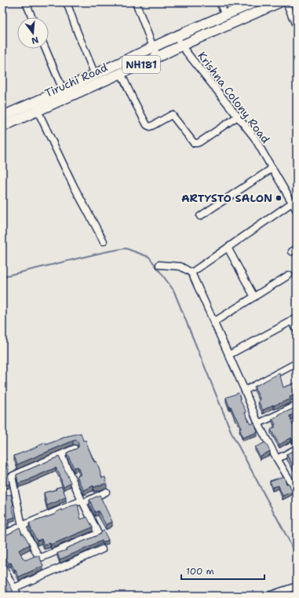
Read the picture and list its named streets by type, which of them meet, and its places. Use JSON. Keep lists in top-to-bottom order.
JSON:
{
  "streets": {
    "highway": ["NH181", "Tiruchi Road"],
    "street": ["Krishna Colony Road"]
  },
  "crossings": [
    ["NH181", "Krishna Colony Road"],
    ["Tiruchi Road", "Krishna Colony Road"]
  ],
  "places": ["ARTYSTO SALON"],
  "scale_bar": "100 m",
  "north": "bottom"
}
